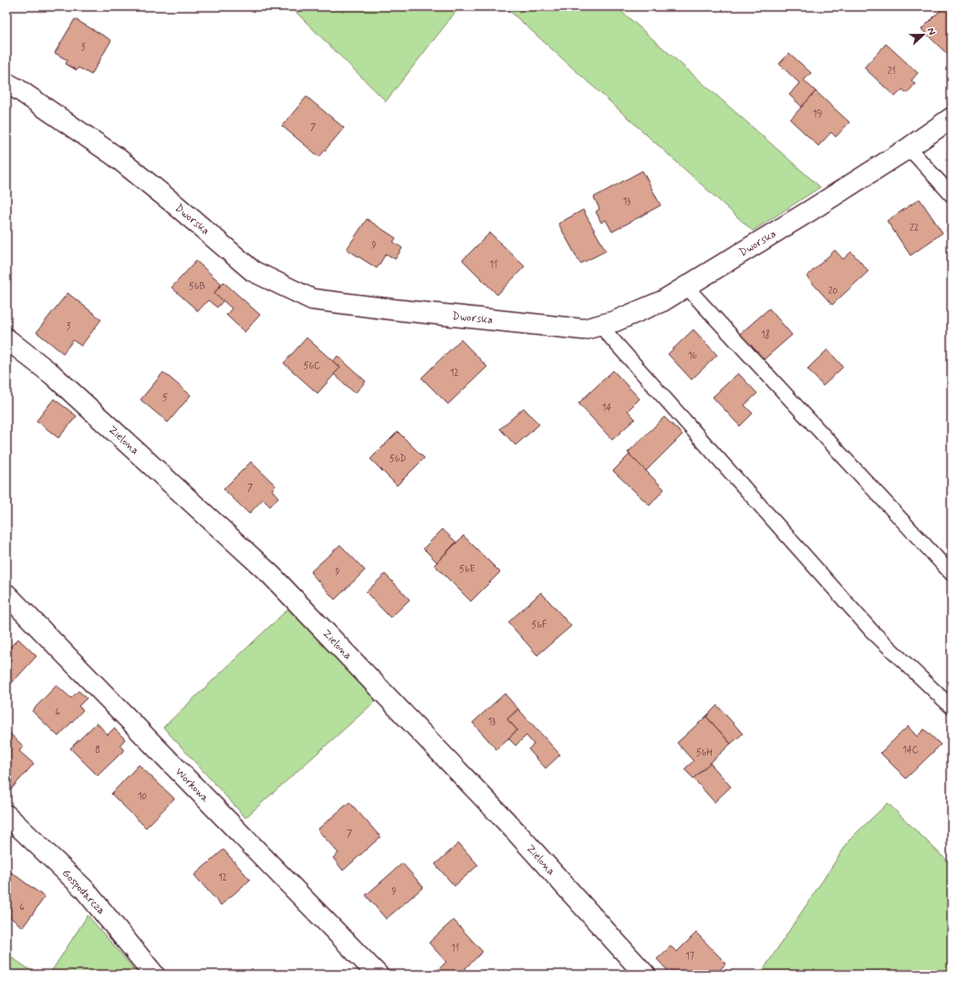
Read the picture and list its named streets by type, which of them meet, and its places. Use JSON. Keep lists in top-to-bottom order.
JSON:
{
  "streets": {
    "street": [
      "Dworska",
      "Zielona",
      "Workowa",
      "Gospodarcza"
    ]
  },
  "house_numbers": [
    "3",
    "21",
    "19",
    "7",
    "13",
    "22",
    "9",
    "11",
    "56B",
    "20",
    "3",
    "18",
    "16",
    "56C",
    "12",
    "5",
    "14",
    "56D",
    "7",
    "56E",
    "9",
    "56F",
    "6",
    "13",
    "8",
    "14C",
    "56H",
    "10",
    "7",
    "12",
    "9",
    "6",
    "11",
    "17"
  ],
  "north": "right"
}
